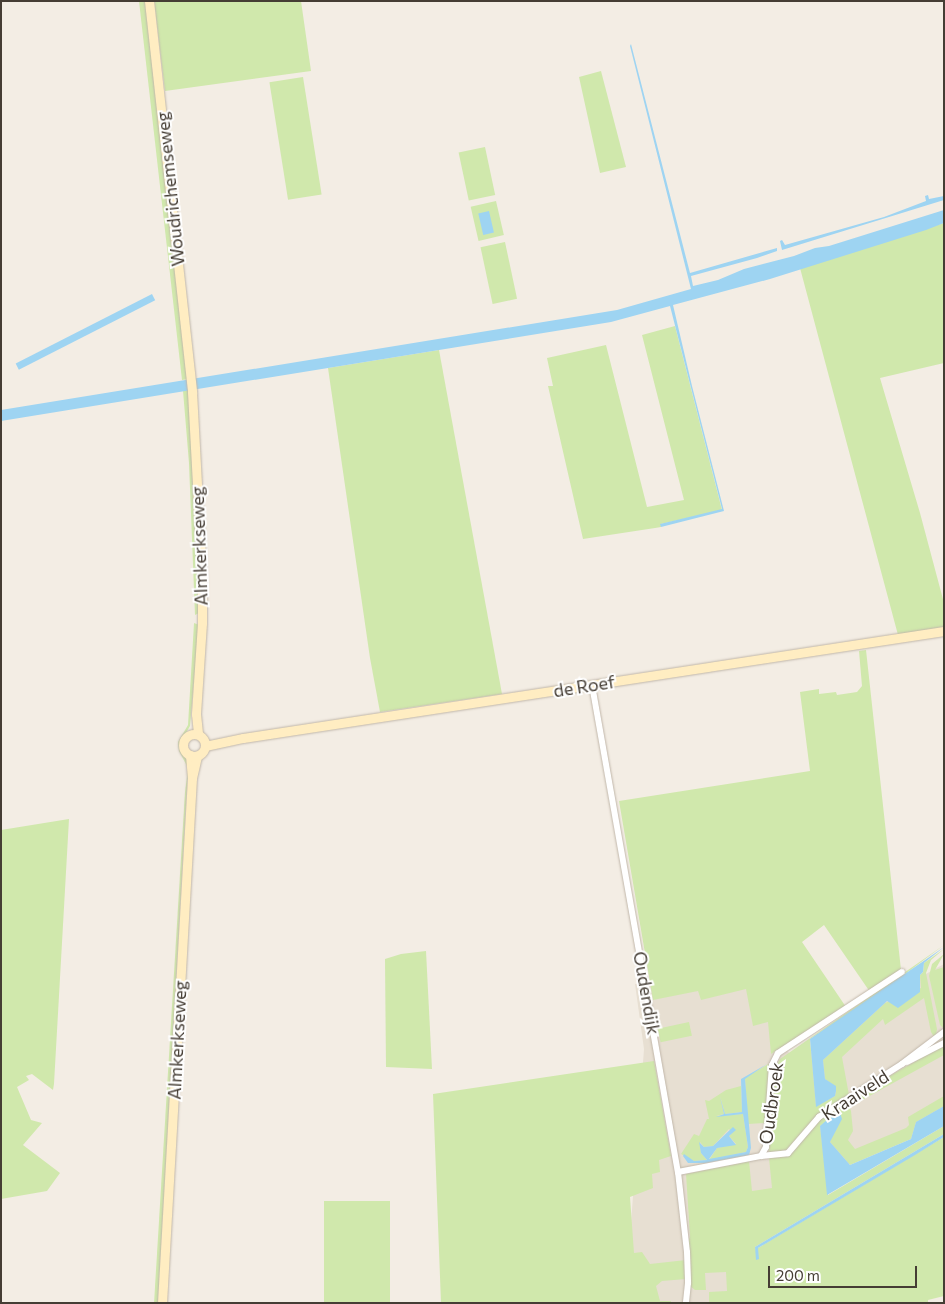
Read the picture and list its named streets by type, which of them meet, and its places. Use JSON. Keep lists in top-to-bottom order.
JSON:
{
  "streets": {
    "street": [
      "Woudrichemseweg",
      "Almkerkseweg",
      "de Roef",
      "Oudendijk",
      "Kraaiveld",
      "Oudbroek"
    ]
  },
  "crossings": [
    ["Woudrichemseweg", "Almkerkseweg"],
    ["Almkerkseweg", "de Roef"],
    ["de Roef", "Oudendijk"],
    ["Oudendijk", "Oudbroek"],
    ["Kraaiveld", "Oudbroek"]
  ],
  "scale_bar": "200 m"
}
